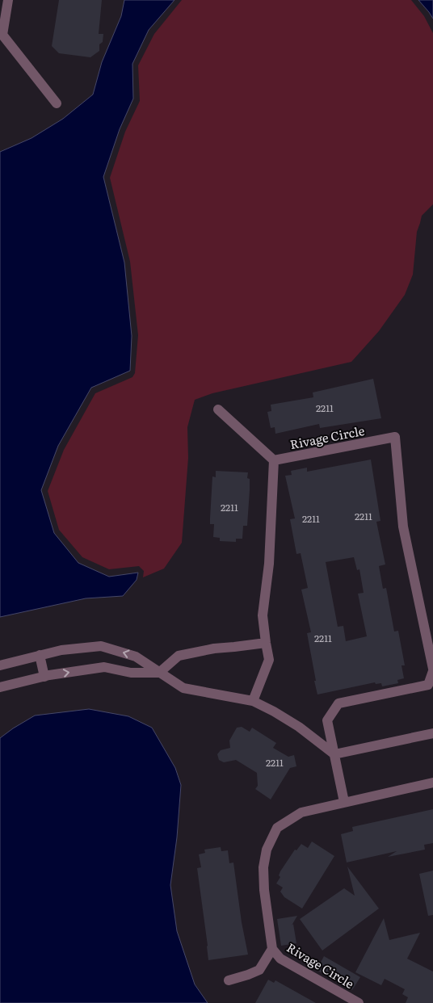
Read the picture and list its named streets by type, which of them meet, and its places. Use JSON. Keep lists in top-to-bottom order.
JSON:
{
  "streets": {
    "street": ["Rivage Circle"]
  },
  "house_numbers": [
    "2211",
    "2211",
    "2211",
    "2211",
    "2211",
    "2211"
  ]
}
